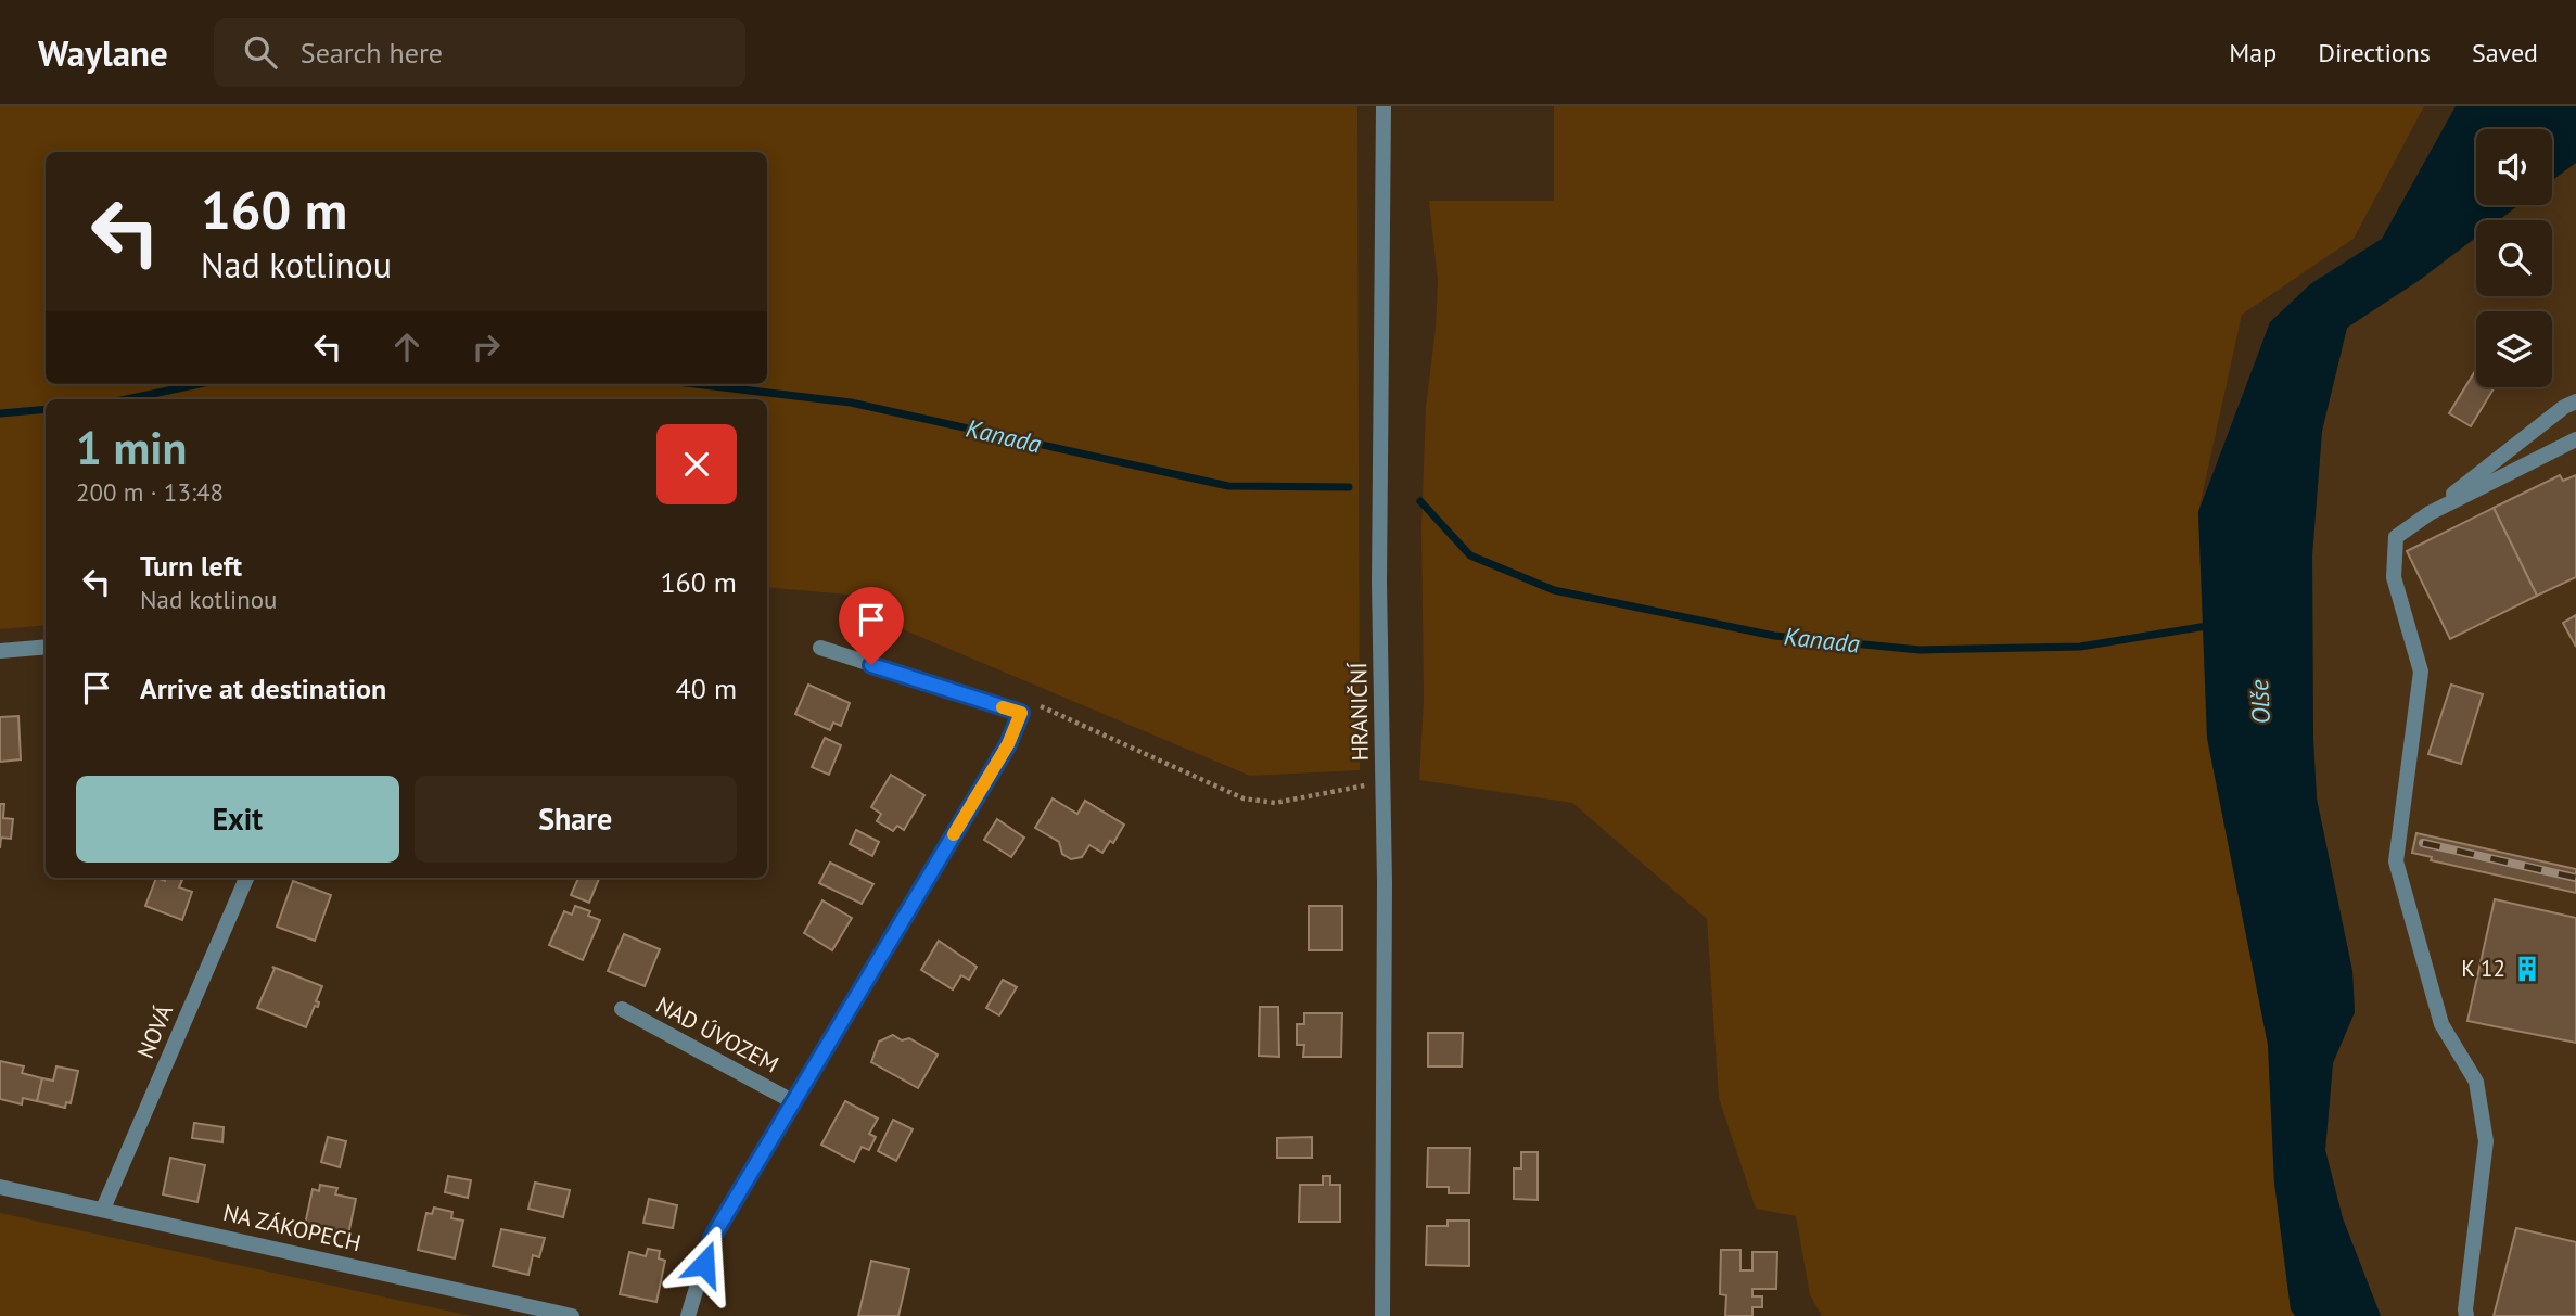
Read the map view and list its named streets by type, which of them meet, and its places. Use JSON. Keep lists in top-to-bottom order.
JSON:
{
  "streets": {
    "street": [
      "HRANIČNÍ",
      "NOVÁ",
      "NAD ÚVOZEM",
      "NA ZÁKOPECH"
    ]
  },
  "crossings": [
    ["NOVÁ", "NA ZÁKOPECH"]
  ],
  "water": ["Kanada", "Olše"],
  "places": {
    "building": ["K 12"]
  },
  "page": {
    "header": "Waylane",
    "search": "Search here",
    "nav": ["Map", "Directions", "Saved"],
    "turn": ["160 m", "Nad kotlinou"],
    "heading": ["1 min", "200 m · 13:48"],
    "list": [
      {
        "name": "Turn left",
        "note": "Nad kotlinou",
        "value": "160 m"
      },
      {
        "name": "Arrive at destination",
        "value": "40 m"
      }
    ],
    "buttons": ["Exit", "Share"]
  }
}
